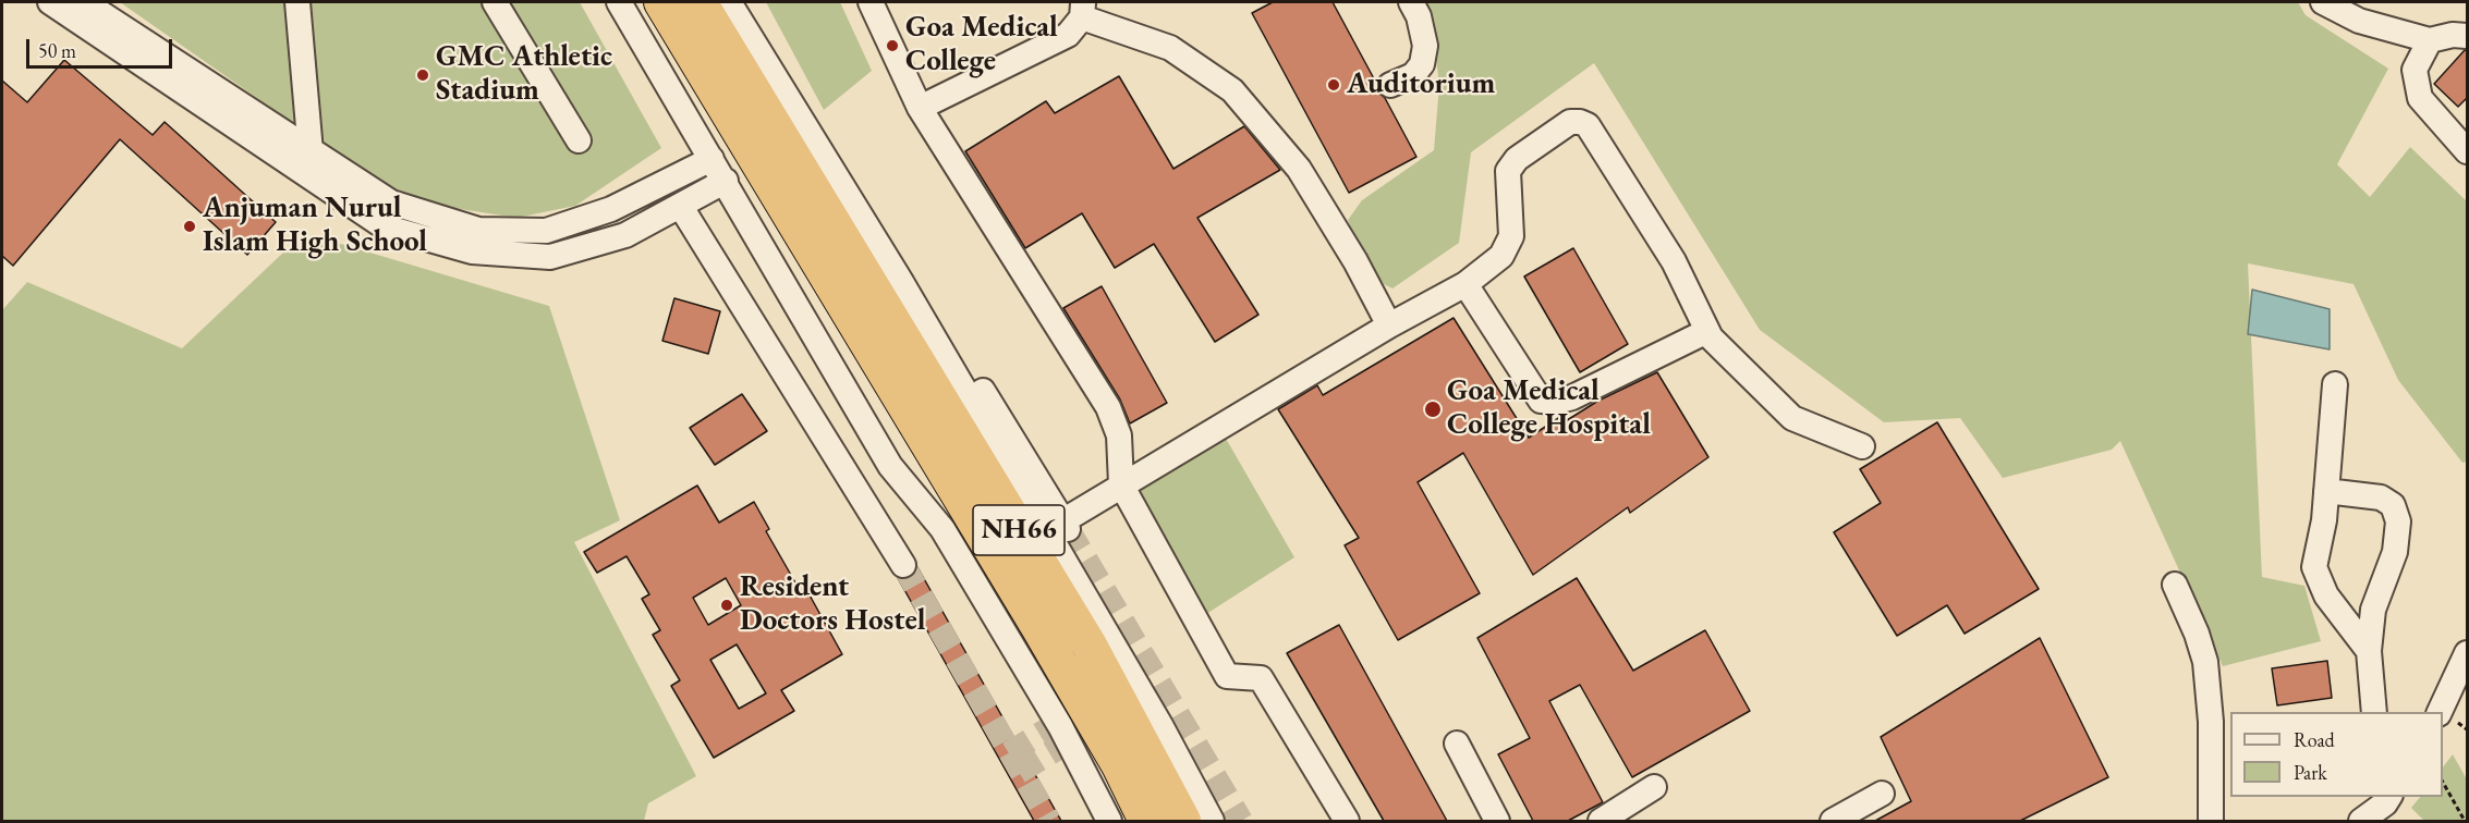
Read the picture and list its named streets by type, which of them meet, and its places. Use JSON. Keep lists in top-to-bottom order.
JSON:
{
  "streets": {
    "highway": ["NH66"]
  },
  "places": [
    "Goa Medical College",
    "GMC Athletic Stadium",
    "Auditorium",
    "Anjuman Nurul Islam High School",
    "Goa Medical College Hospital",
    "Resident Doctors Hostel"
  ],
  "legend": ["Road", "Park"],
  "scale_bar": "50 m"
}
